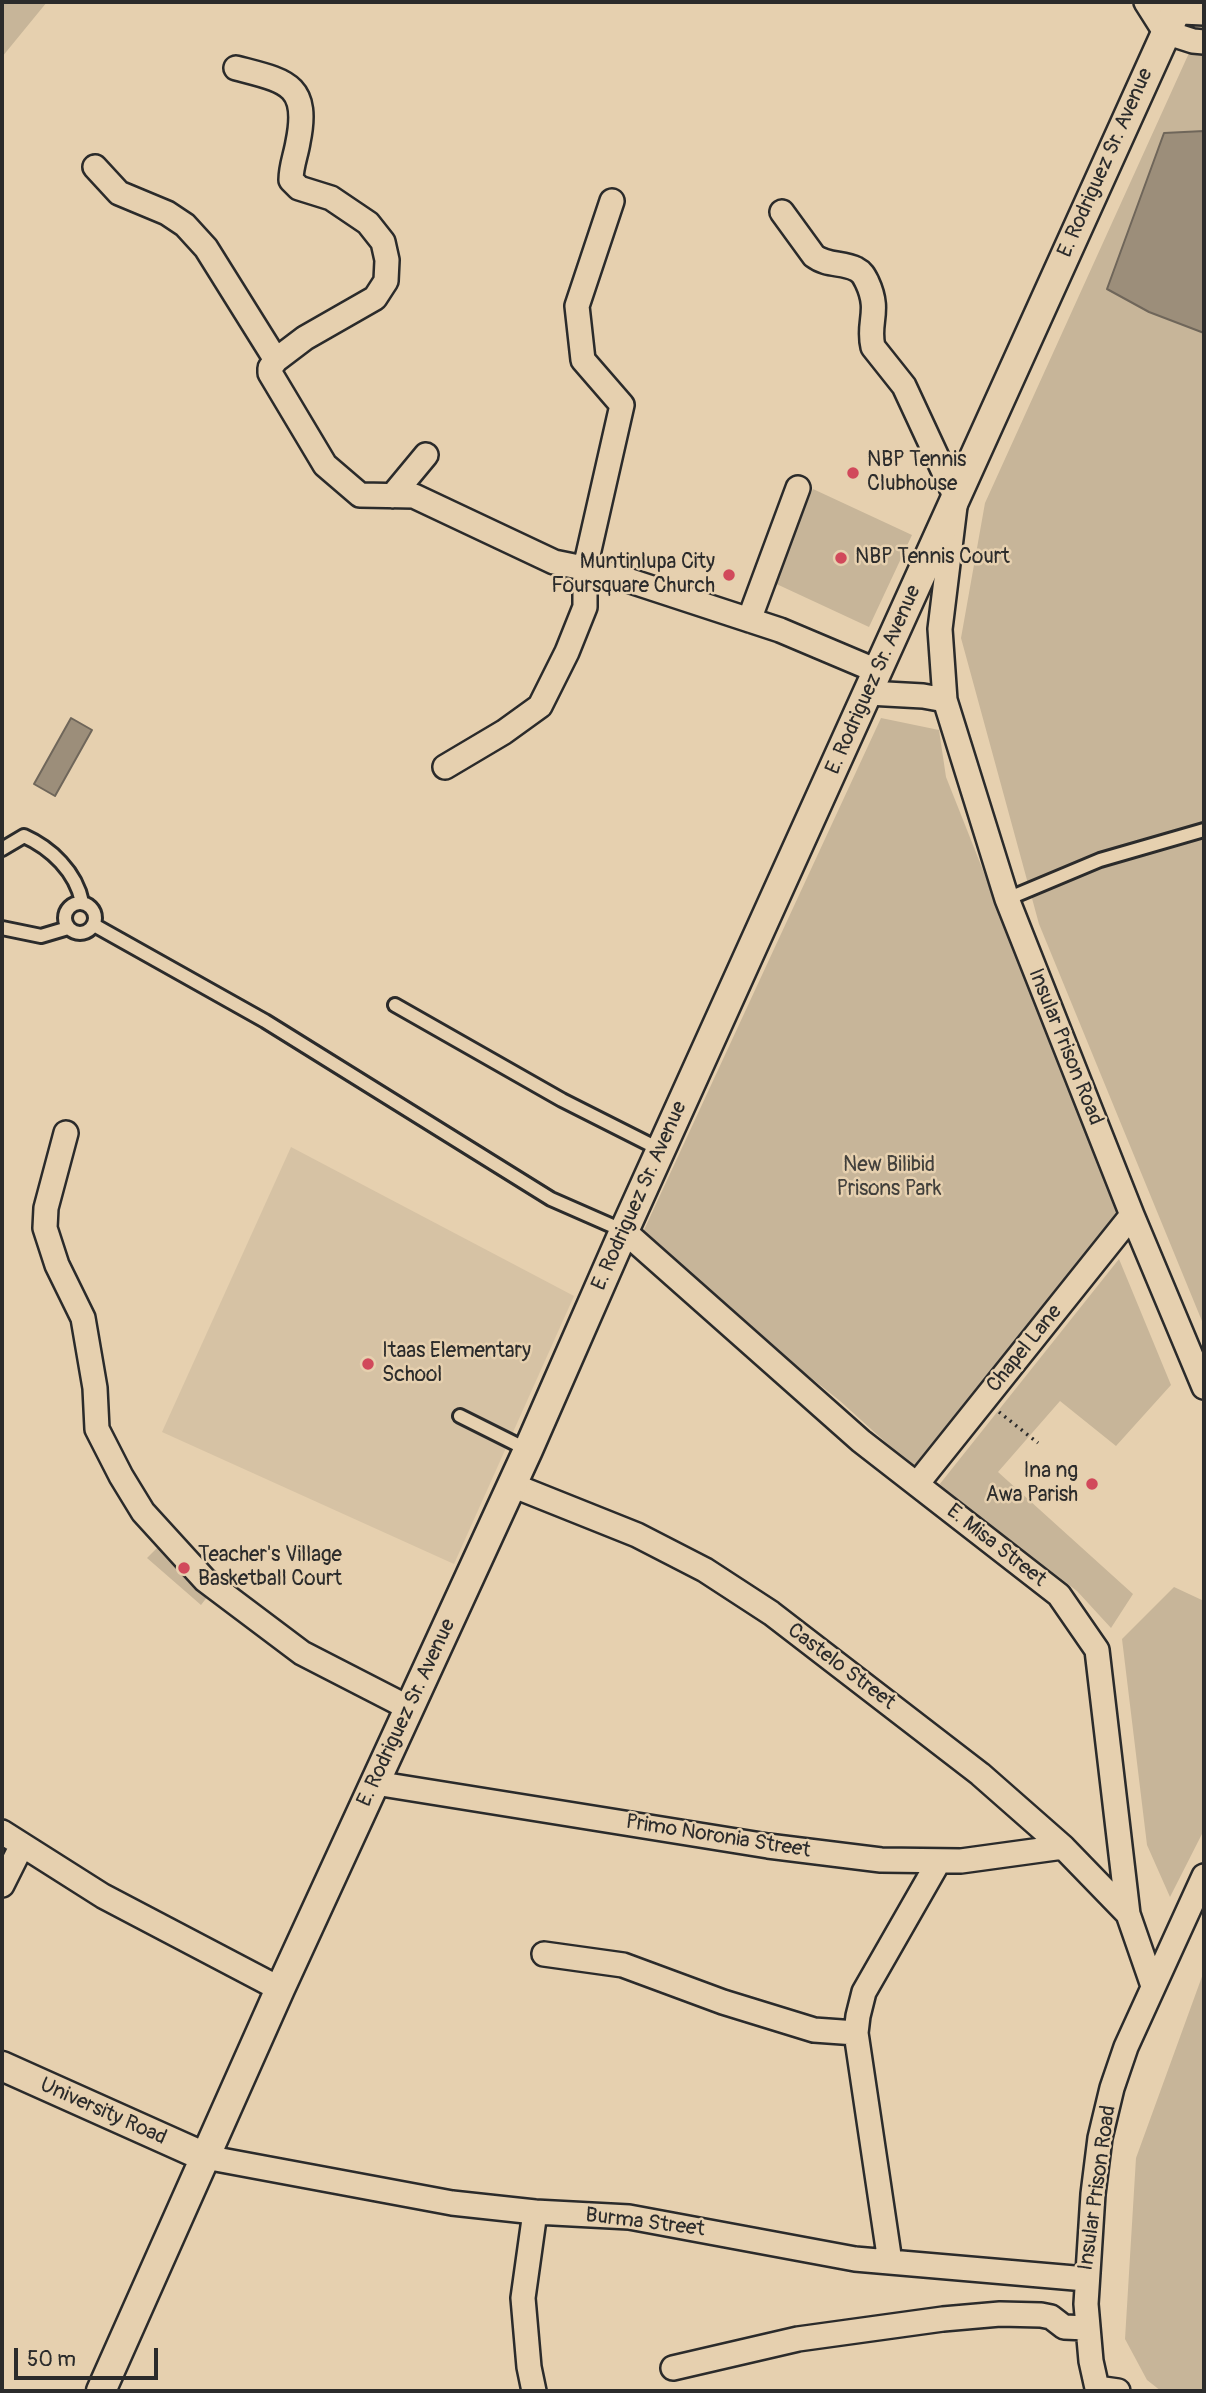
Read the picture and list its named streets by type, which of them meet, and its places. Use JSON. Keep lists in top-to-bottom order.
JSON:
{
  "streets": {
    "street": [
      "E. Rodriguez Sr. Avenue",
      "Insular Prison Road",
      "Chapel Lane",
      "E. Misa Street",
      "Castelo Street",
      "Primo Noronia Street",
      "University Road",
      "Burma Street"
    ]
  },
  "crossings": [
    ["E. Rodriguez Sr. Avenue", "Insular Prison Road"],
    ["E. Rodriguez Sr. Avenue", "E. Misa Street"],
    ["E. Rodriguez Sr. Avenue", "Castelo Street"],
    ["E. Rodriguez Sr. Avenue", "Primo Noronia Street"],
    ["E. Rodriguez Sr. Avenue", "University Road"],
    ["E. Rodriguez Sr. Avenue", "Burma Street"],
    ["Insular Prison Road", "Chapel Lane"],
    ["Insular Prison Road", "E. Misa Street"],
    ["Insular Prison Road", "Burma Street"],
    ["Chapel Lane", "E. Misa Street"],
    ["E. Misa Street", "Castelo Street"],
    ["Castelo Street", "Primo Noronia Street"],
    ["University Road", "Burma Street"]
  ],
  "parks": ["New Bilibid Prisons Park"],
  "places": [
    "NBP Tennis Clubhouse",
    "NBP Tennis Court",
    "Muntinlupa City Foursquare Church",
    "Itaas Elementary School",
    "Ina ng Awa Parish",
    "Teacher's Village Basketball Court"
  ],
  "scale_bar": "50 m"
}
